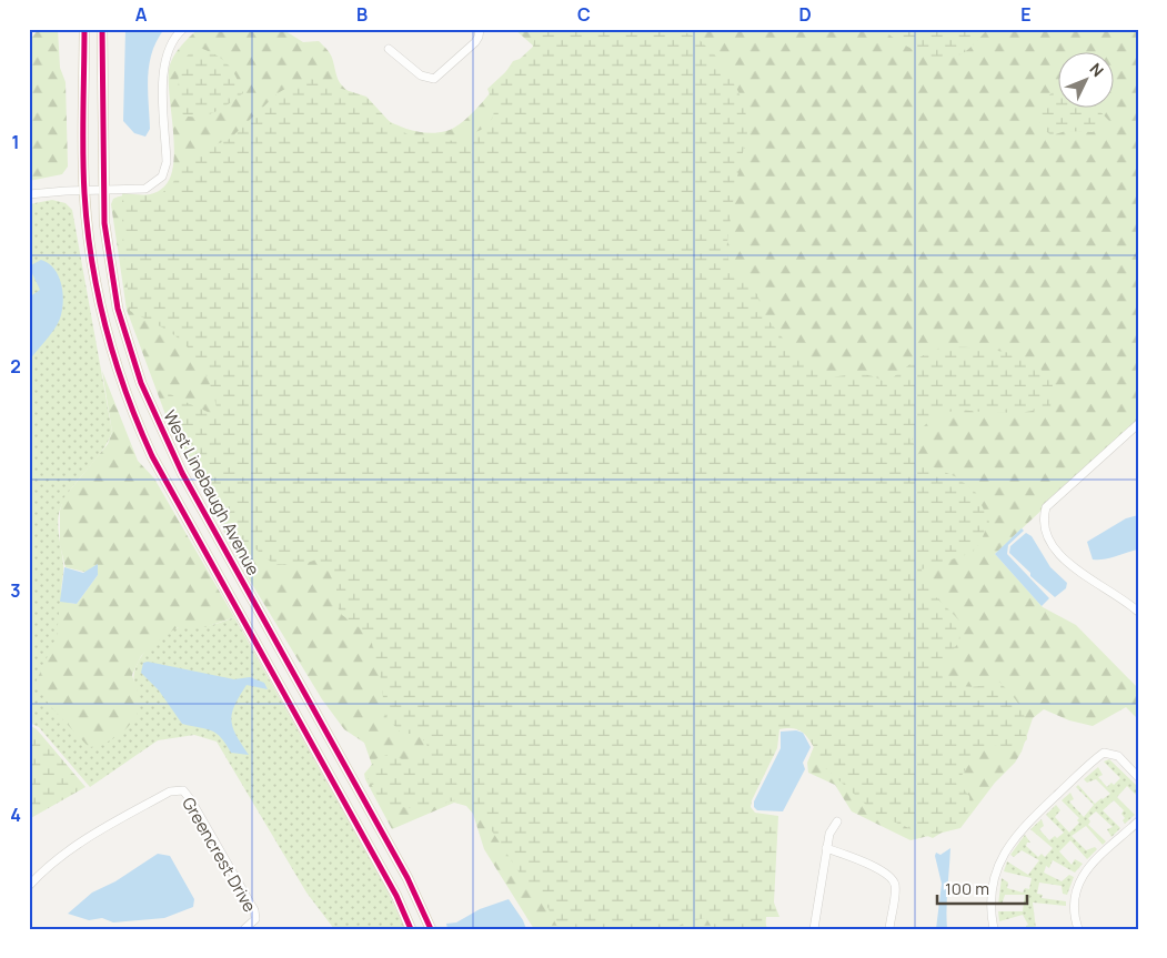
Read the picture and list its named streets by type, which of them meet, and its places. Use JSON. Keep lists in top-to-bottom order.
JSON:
{
  "streets": {
    "main road": ["West Linebaugh Avenue"],
    "street": ["Greencrest Drive"]
  },
  "scale_bar": "100 m",
  "north": "top right",
  "grid": {
    "columns": [
      "A",
      "B",
      "C",
      "D",
      "E"
    ],
    "rows": [
      "1",
      "2",
      "3",
      "4"
    ]
  }
}
